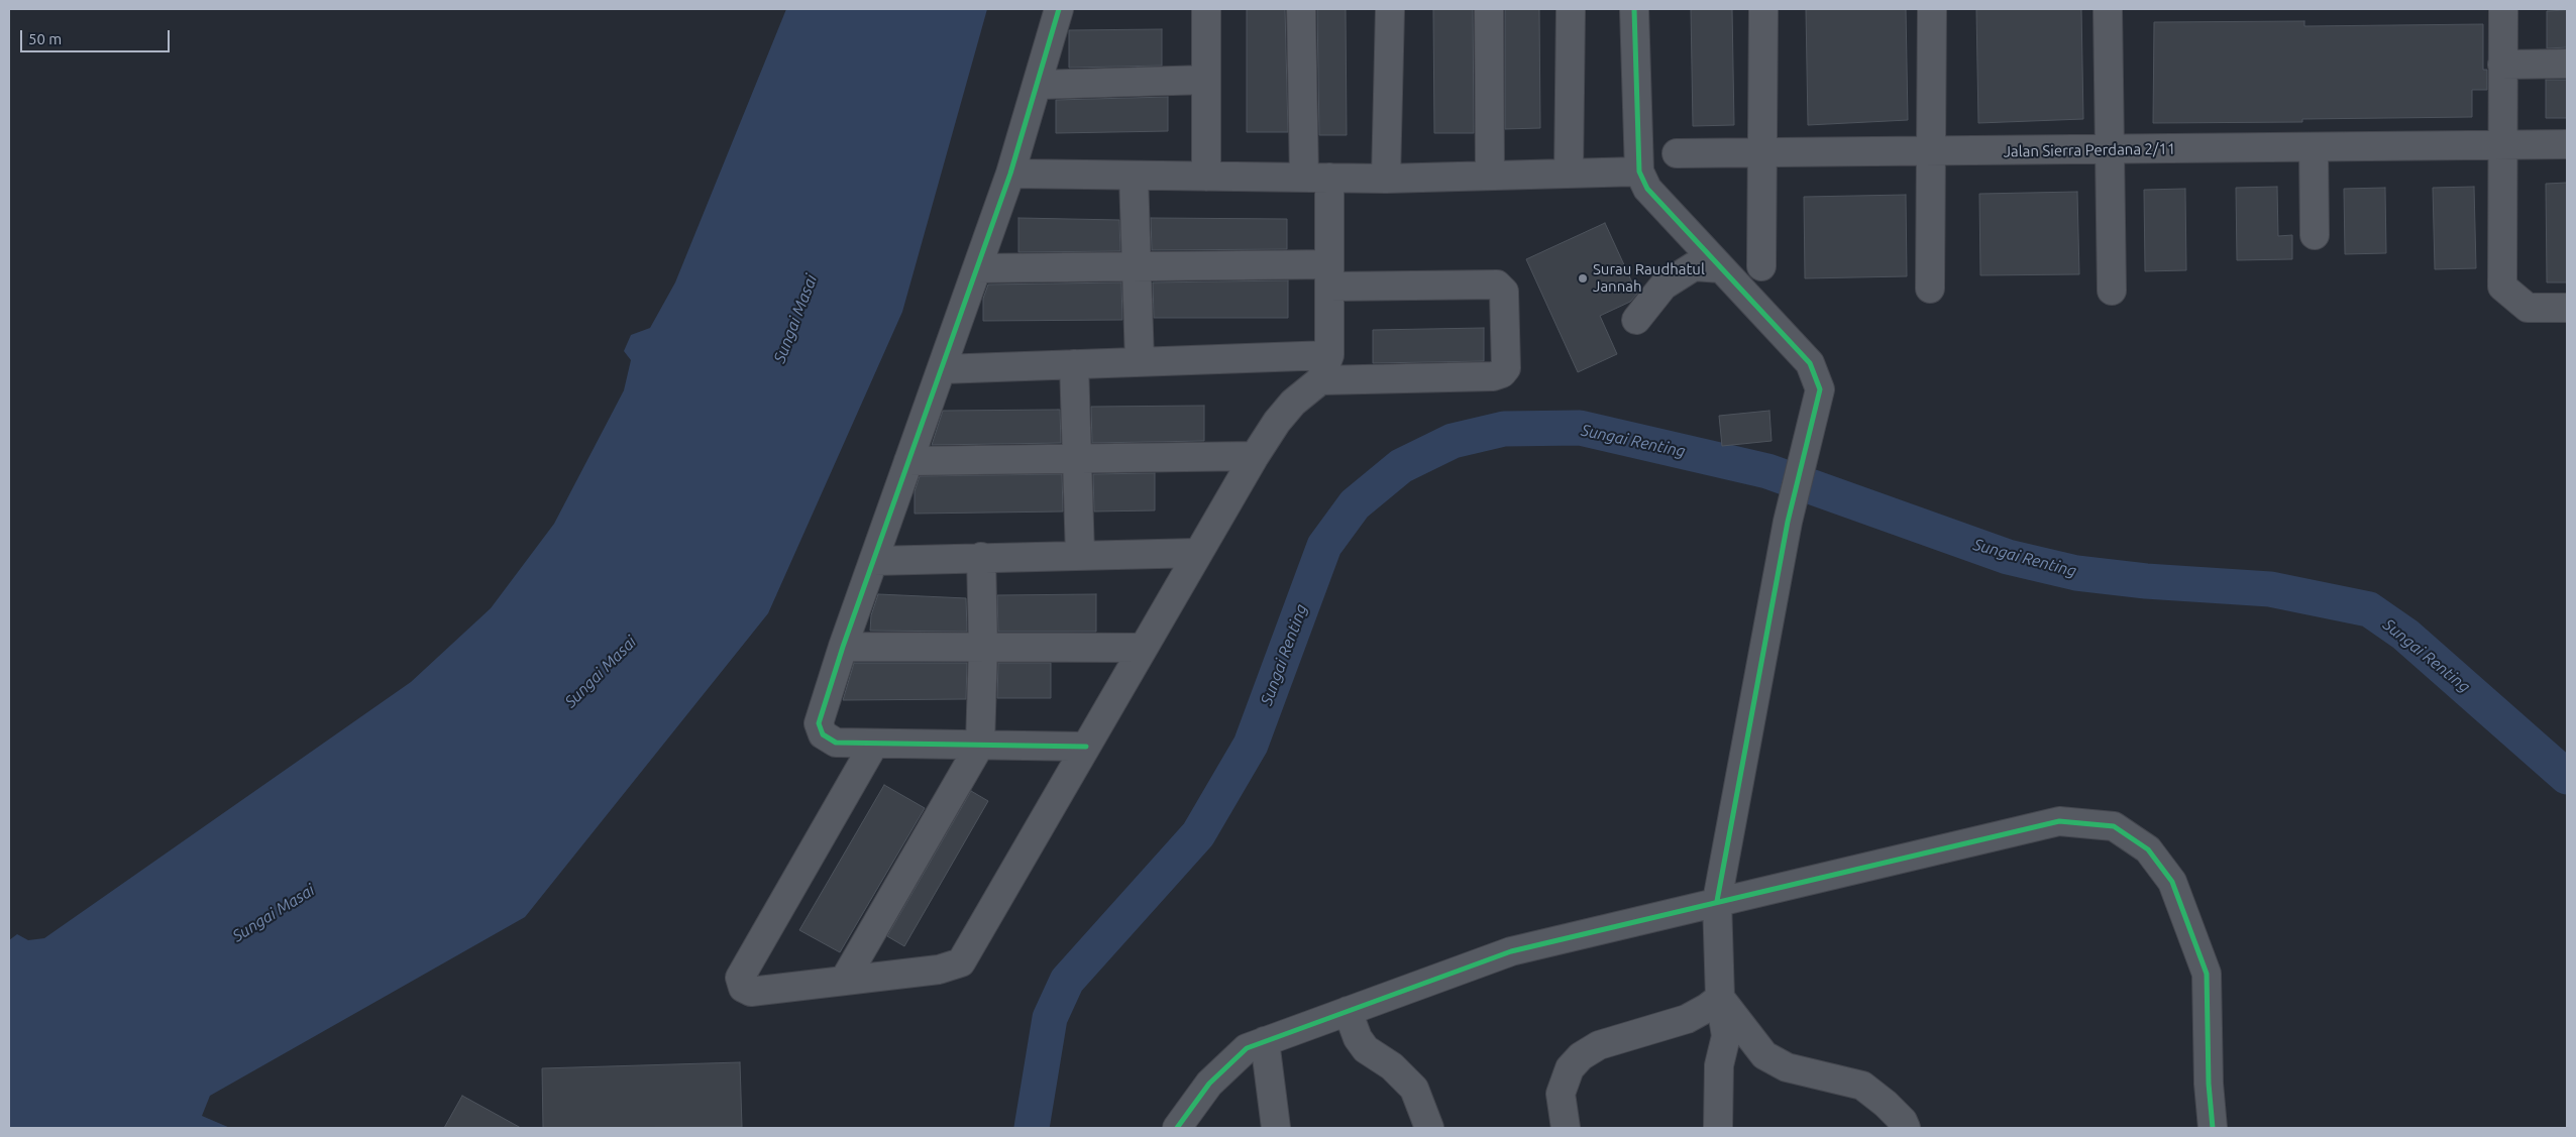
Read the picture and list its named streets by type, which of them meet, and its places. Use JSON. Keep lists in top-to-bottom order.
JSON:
{
  "streets": {
    "street": ["Jalan Sierra Perdana 2/11"]
  },
  "water": ["Sungai Masai", "Sungai Renting"],
  "places": ["Surau Raudhatul Jannah"],
  "scale_bar": "50 m"
}
